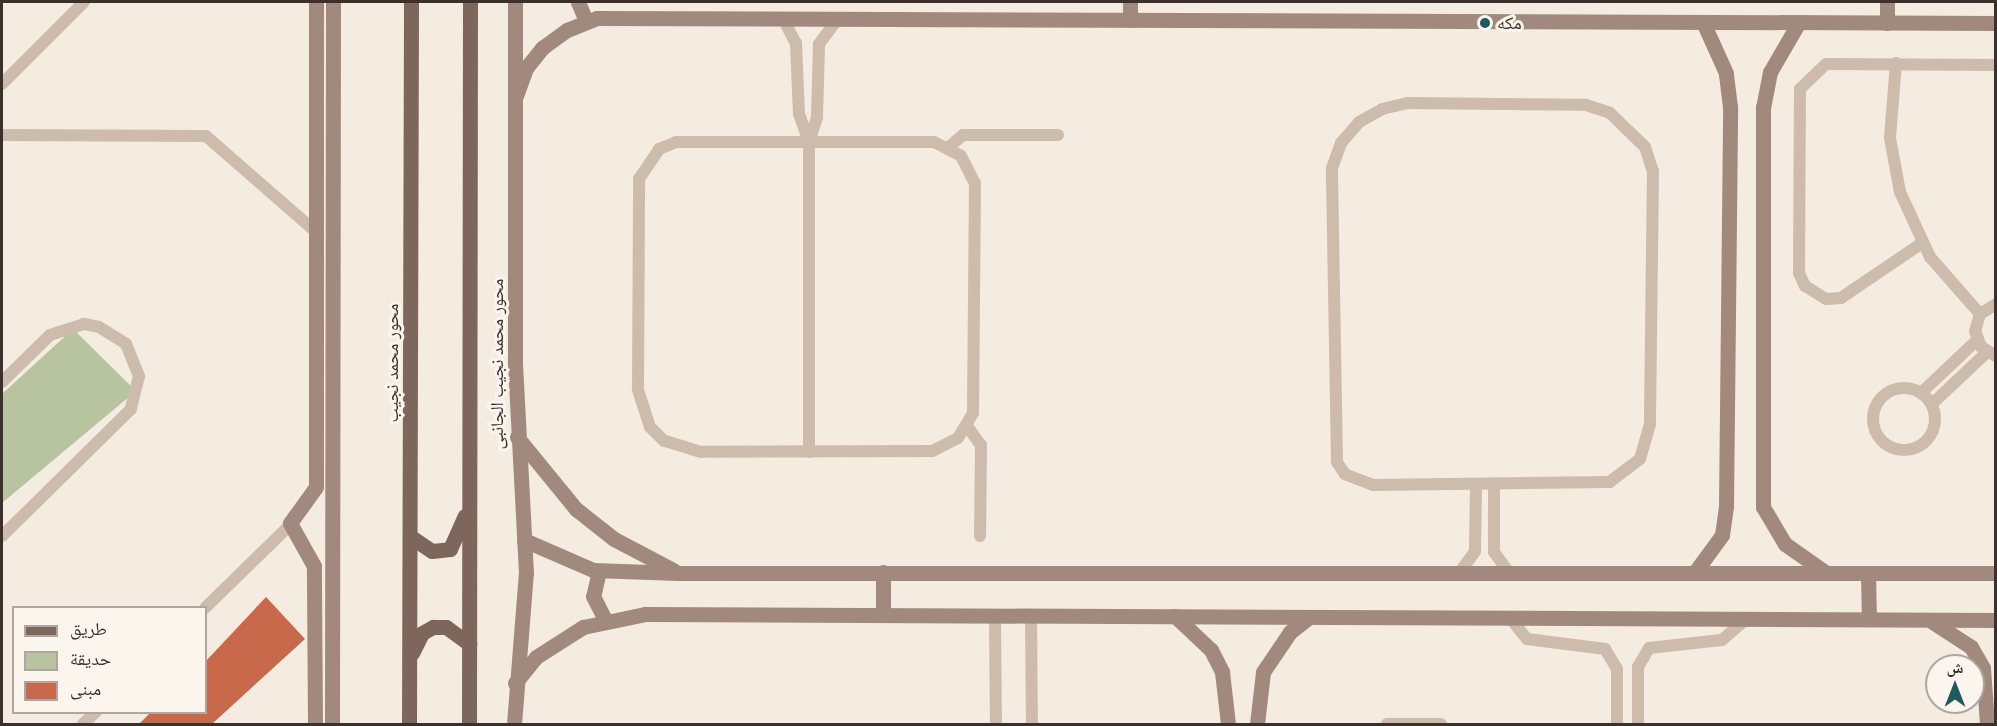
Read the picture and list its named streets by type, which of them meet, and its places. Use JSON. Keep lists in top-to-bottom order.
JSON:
{
  "streets": {
    "main road": ["محور محمد نجيب"],
    "street": ["محور محمد نجيب الجانبى"]
  },
  "places": ["مكه"],
  "legend": ["طريق", "حديقة", "مبنى"],
  "north": "top"
}
